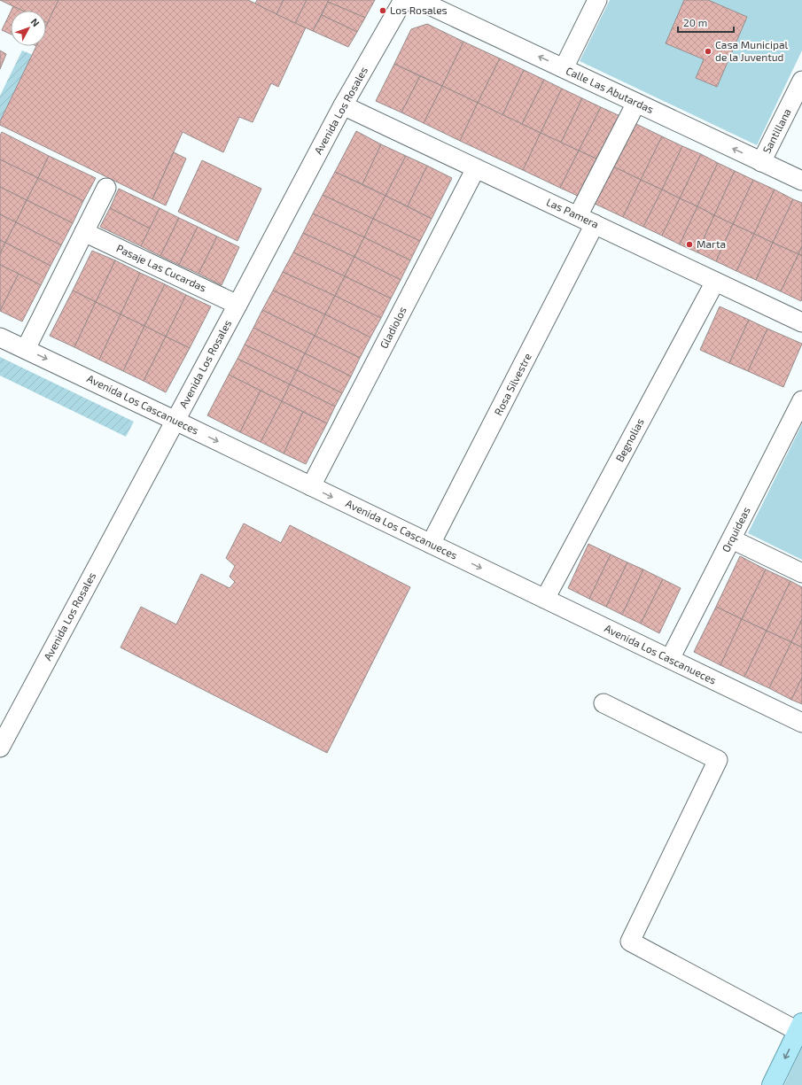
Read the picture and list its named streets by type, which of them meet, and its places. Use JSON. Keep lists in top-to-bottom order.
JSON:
{
  "streets": {
    "street": [
      "Calle Las Abutardas",
      "Avenida Los Rosales",
      "Santillana",
      "Las Pamera",
      "Pasaje Las Cucardas",
      "Gladiolos",
      "Rosa Silvestre",
      "Avenida Los Cascanueces",
      "Begnolias",
      "Orquideas"
    ]
  },
  "crossings": [
    ["Calle Las Abutardas", "Santillana"],
    ["Avenida Los Rosales", "Las Pamera"],
    ["Avenida Los Rosales", "Pasaje Las Cucardas"],
    ["Avenida Los Rosales", "Avenida Los Cascanueces"],
    ["Las Pamera", "Gladiolos"],
    ["Las Pamera", "Rosa Silvestre"],
    ["Las Pamera", "Begnolias"],
    ["Gladiolos", "Avenida Los Cascanueces"],
    ["Rosa Silvestre", "Avenida Los Cascanueces"],
    ["Avenida Los Cascanueces", "Begnolias"],
    ["Avenida Los Cascanueces", "Orquideas"]
  ],
  "one_way": ["Calle Las Abutardas", "Avenida Los Cascanueces"],
  "places": ["Los Rosales", "Casa Municipal de la Juventud", "Marta"],
  "scale_bar": "20 m",
  "north": "top right"
}
